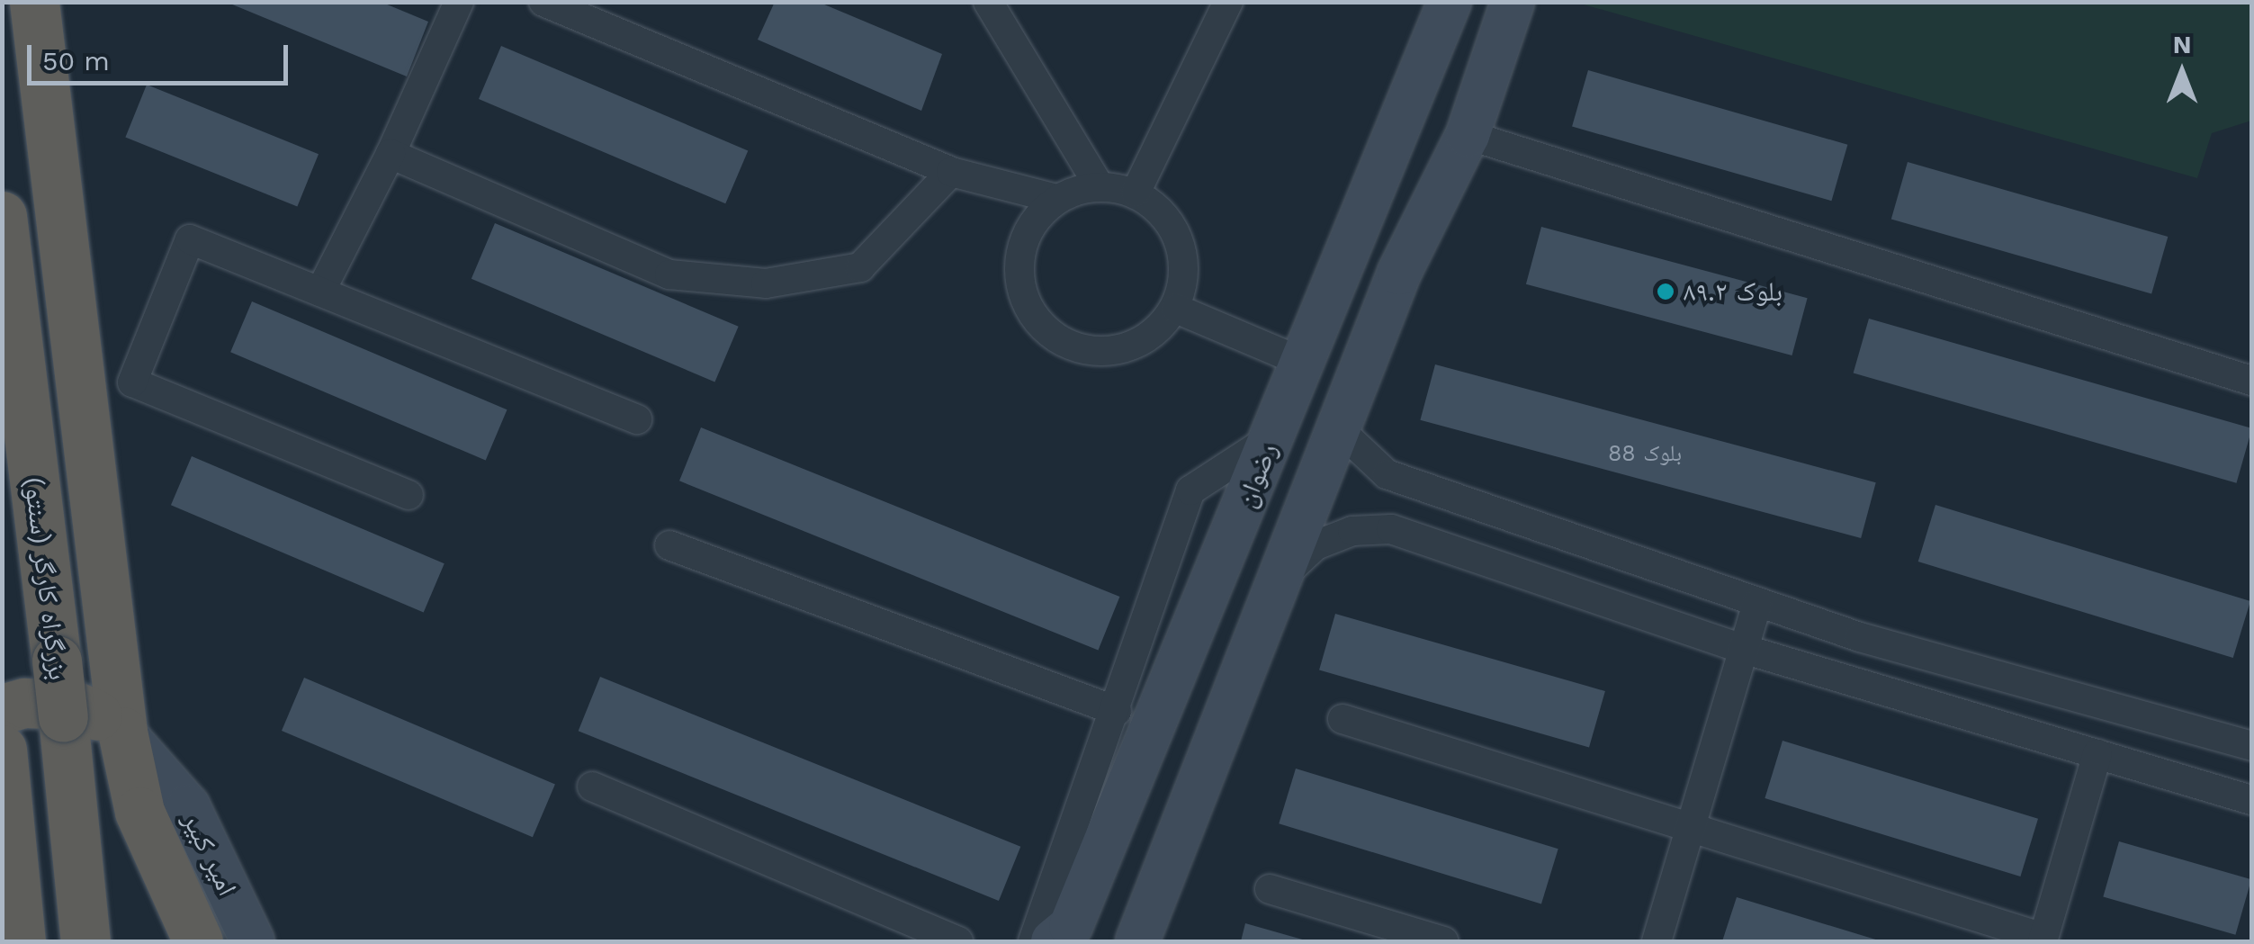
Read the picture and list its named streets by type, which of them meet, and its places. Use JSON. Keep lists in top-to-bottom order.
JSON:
{
  "streets": {
    "highway": ["بزرگراه کارگر (سنتو)"],
    "main road": ["رضوان", "امیر کبیر"]
  },
  "places": ["بلوک ۸۹.۲"],
  "house_numbers": ["بلوک 88"],
  "scale_bar": "50 m",
  "north": "top"
}
